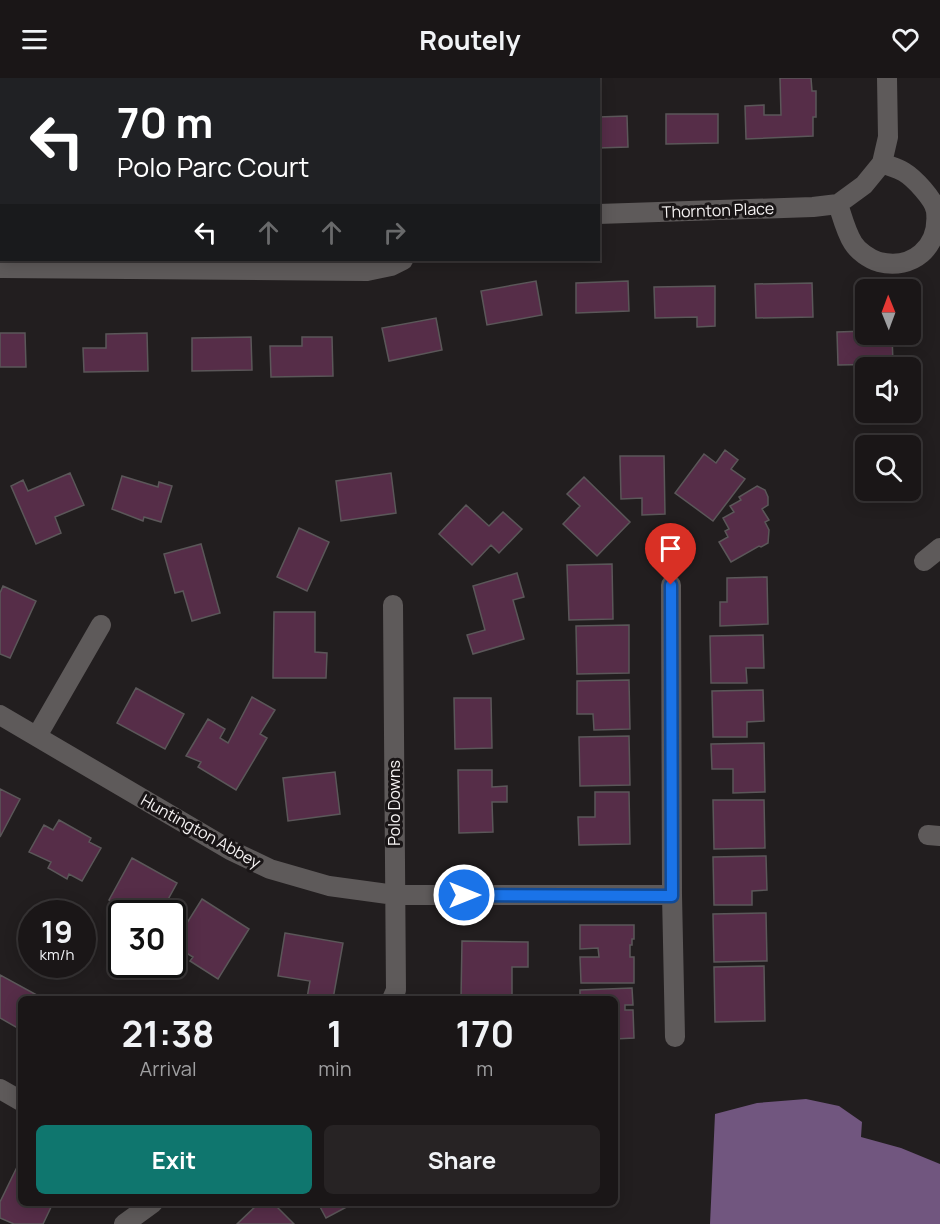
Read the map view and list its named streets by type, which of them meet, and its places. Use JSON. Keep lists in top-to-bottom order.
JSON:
{
  "streets": {
    "street": ["Thornton Place", "Polo Downs", "Huntington Abbey"]
  },
  "crossings": [
    ["Polo Downs", "Huntington Abbey"]
  ],
  "north": "top",
  "page": {
    "header": "Routely",
    "turn": ["70 m", "Polo Parc Court"],
    "speed": "19 km/h",
    "limit": "30",
    "eta": [
      "21:38",
      "Arrival",
      "1",
      "min",
      "170",
      "m"
    ],
    "buttons": ["Exit", "Share"]
  }
}
